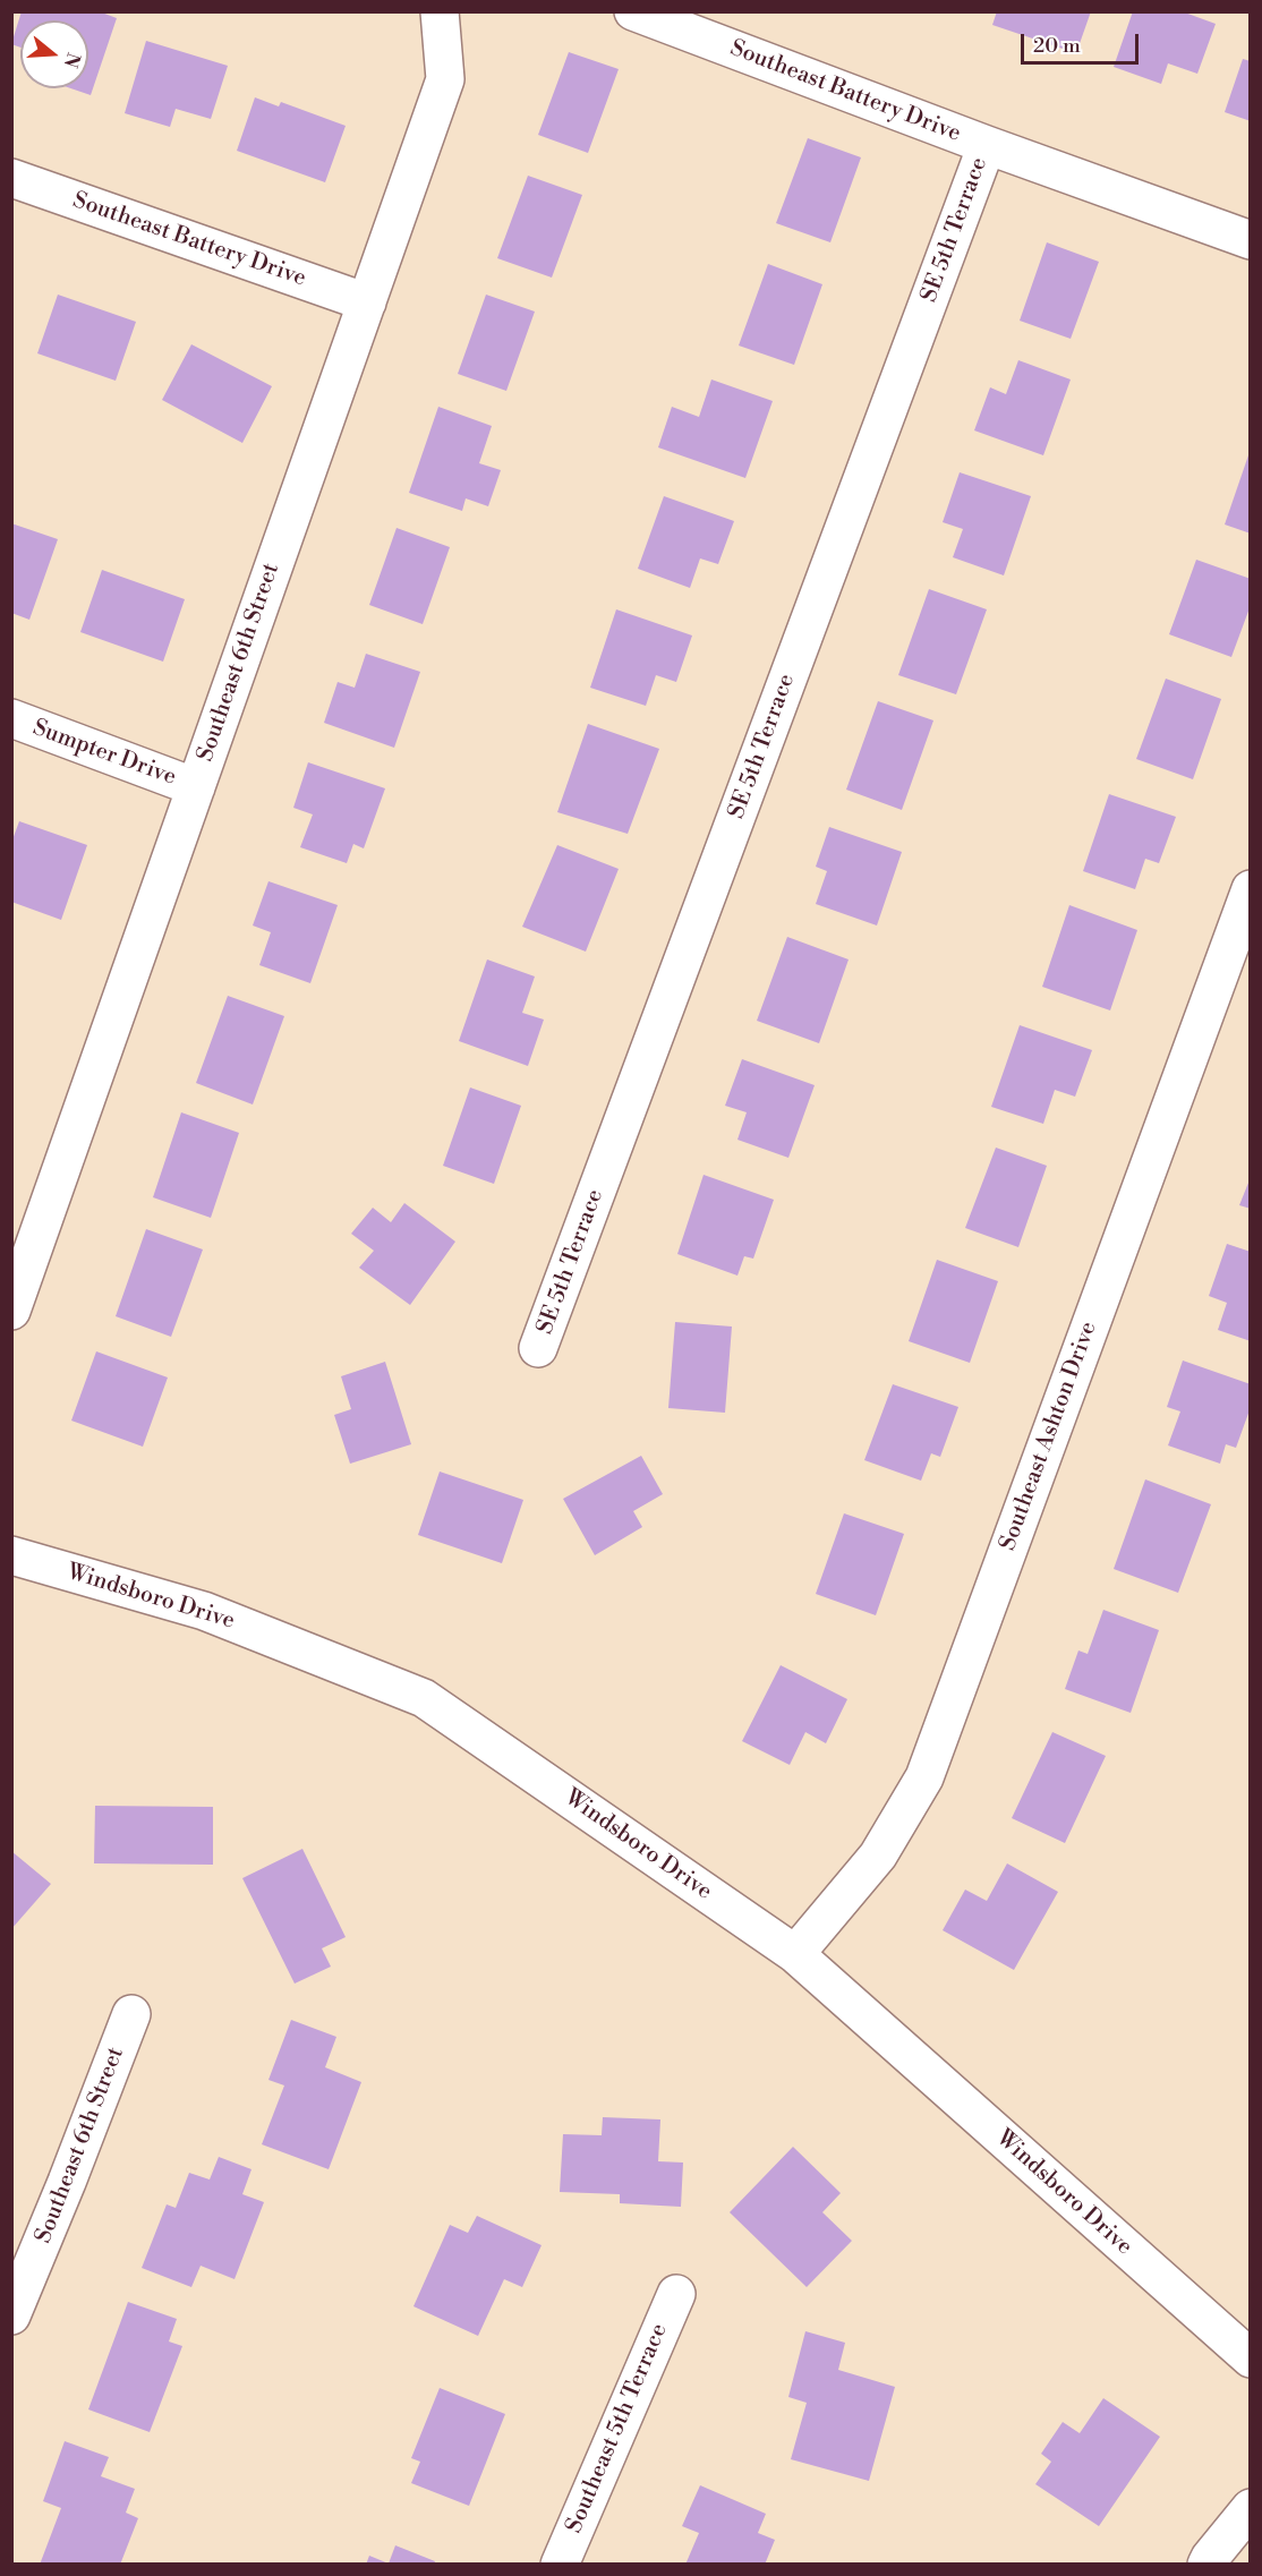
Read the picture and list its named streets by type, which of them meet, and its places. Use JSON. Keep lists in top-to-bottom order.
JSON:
{
  "streets": {
    "street": [
      "Southeast Battery Drive",
      "SE 5th Terrace",
      "Southeast 6th Street",
      "Sumpter Drive",
      "Southeast Ashton Drive",
      "Windsboro Drive",
      "Southeast 5th Terrace"
    ]
  },
  "crossings": [
    ["Southeast Battery Drive", "SE 5th Terrace"],
    ["Southeast Battery Drive", "Southeast 6th Street"],
    ["Southeast 6th Street", "Sumpter Drive"],
    ["Southeast Ashton Drive", "Windsboro Drive"]
  ],
  "scale_bar": "20 m",
  "north": "right"
}
